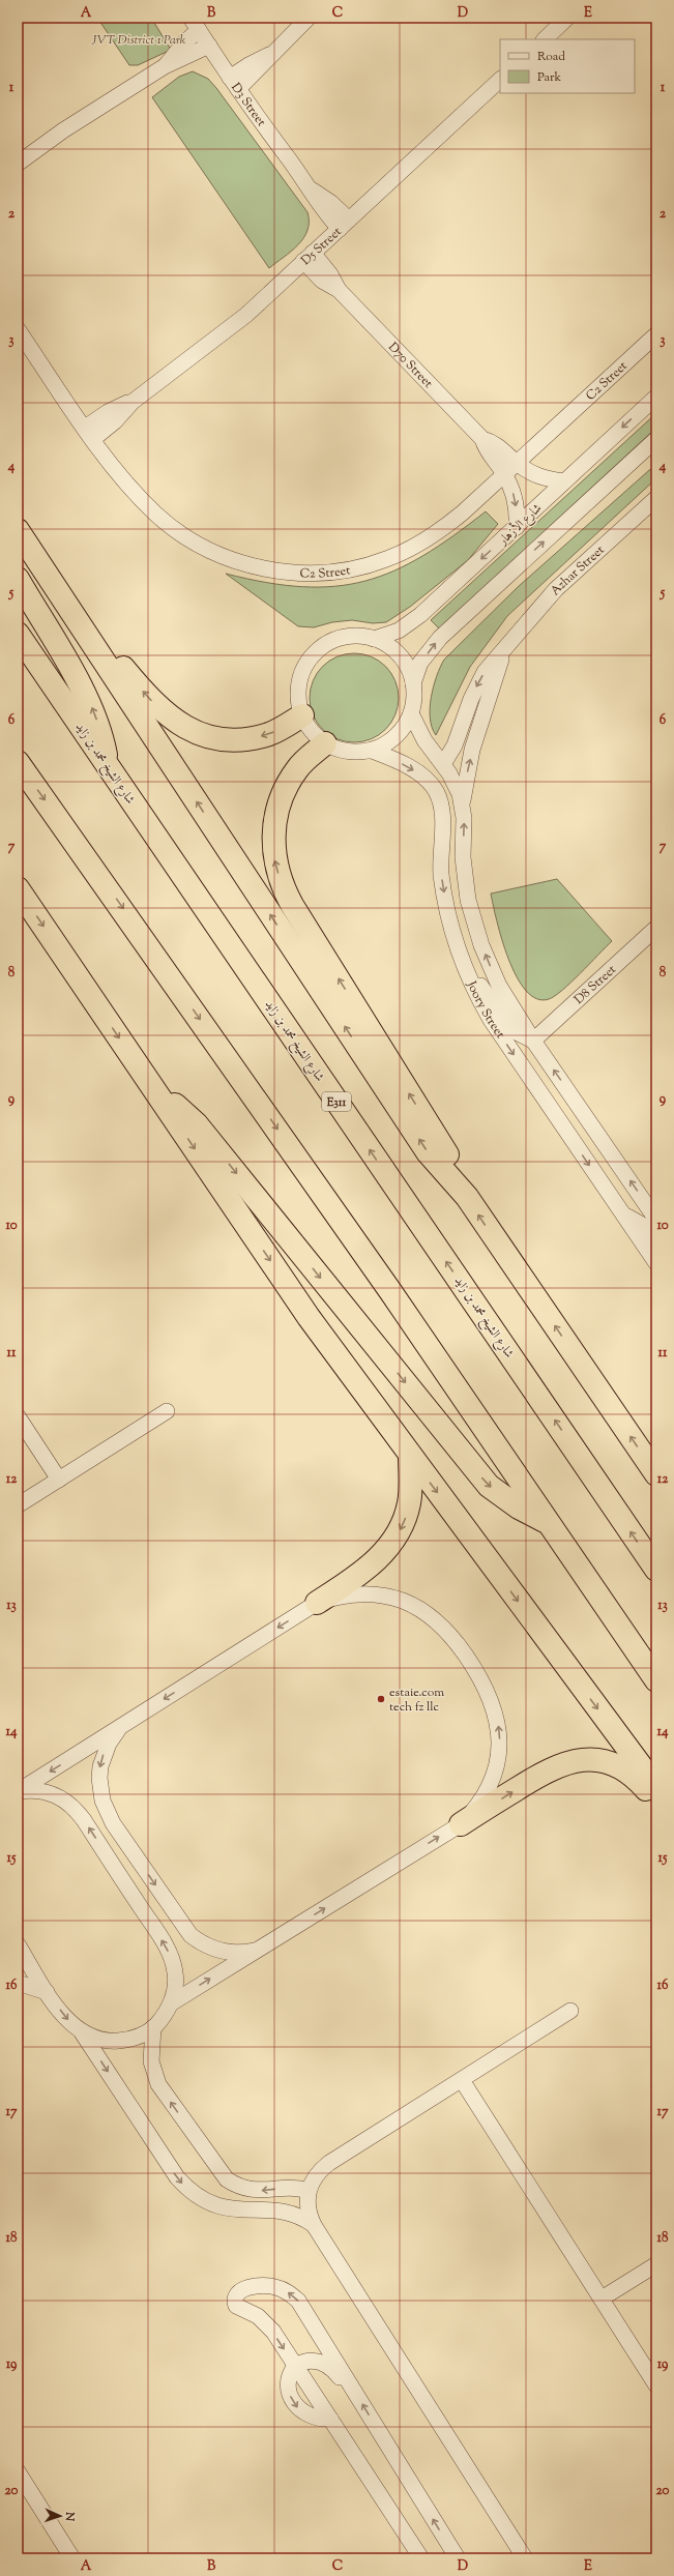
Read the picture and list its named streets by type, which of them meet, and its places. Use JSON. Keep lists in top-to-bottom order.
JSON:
{
  "streets": {
    "highway": ["شارع الشيخ محمد بن زايد", "E311"],
    "street": [
      "D3 Street",
      "D5 Street",
      "D70 Street",
      "C2 Street",
      "شارع الأزهار",
      "Azhar Street",
      "D8 Street",
      "Joory Street"
    ]
  },
  "crossings": [
    ["D3 Street", "D5 Street"],
    ["D5 Street", "D70 Street"],
    ["D5 Street", "C2 Street"],
    ["D70 Street", "C2 Street"],
    ["D70 Street", "شارع الأزهار"],
    ["شارع الأزهار", "Joory Street"],
    ["Azhar Street", "Joory Street"],
    ["D8 Street", "Joory Street"]
  ],
  "parks": ["JVT District 1 Park"],
  "places": ["estaie.com tech fz llc"],
  "legend": ["Road", "Park"],
  "north": "right",
  "grid": {
    "columns": [
      "A",
      "B",
      "C",
      "D",
      "E"
    ],
    "rows": [
      "1",
      "2",
      "3",
      "4",
      "5",
      "6",
      "7",
      "8",
      "9",
      "10",
      "11",
      "12",
      "13",
      "14",
      "15",
      "16",
      "17",
      "18",
      "19",
      "20"
    ]
  }
}
